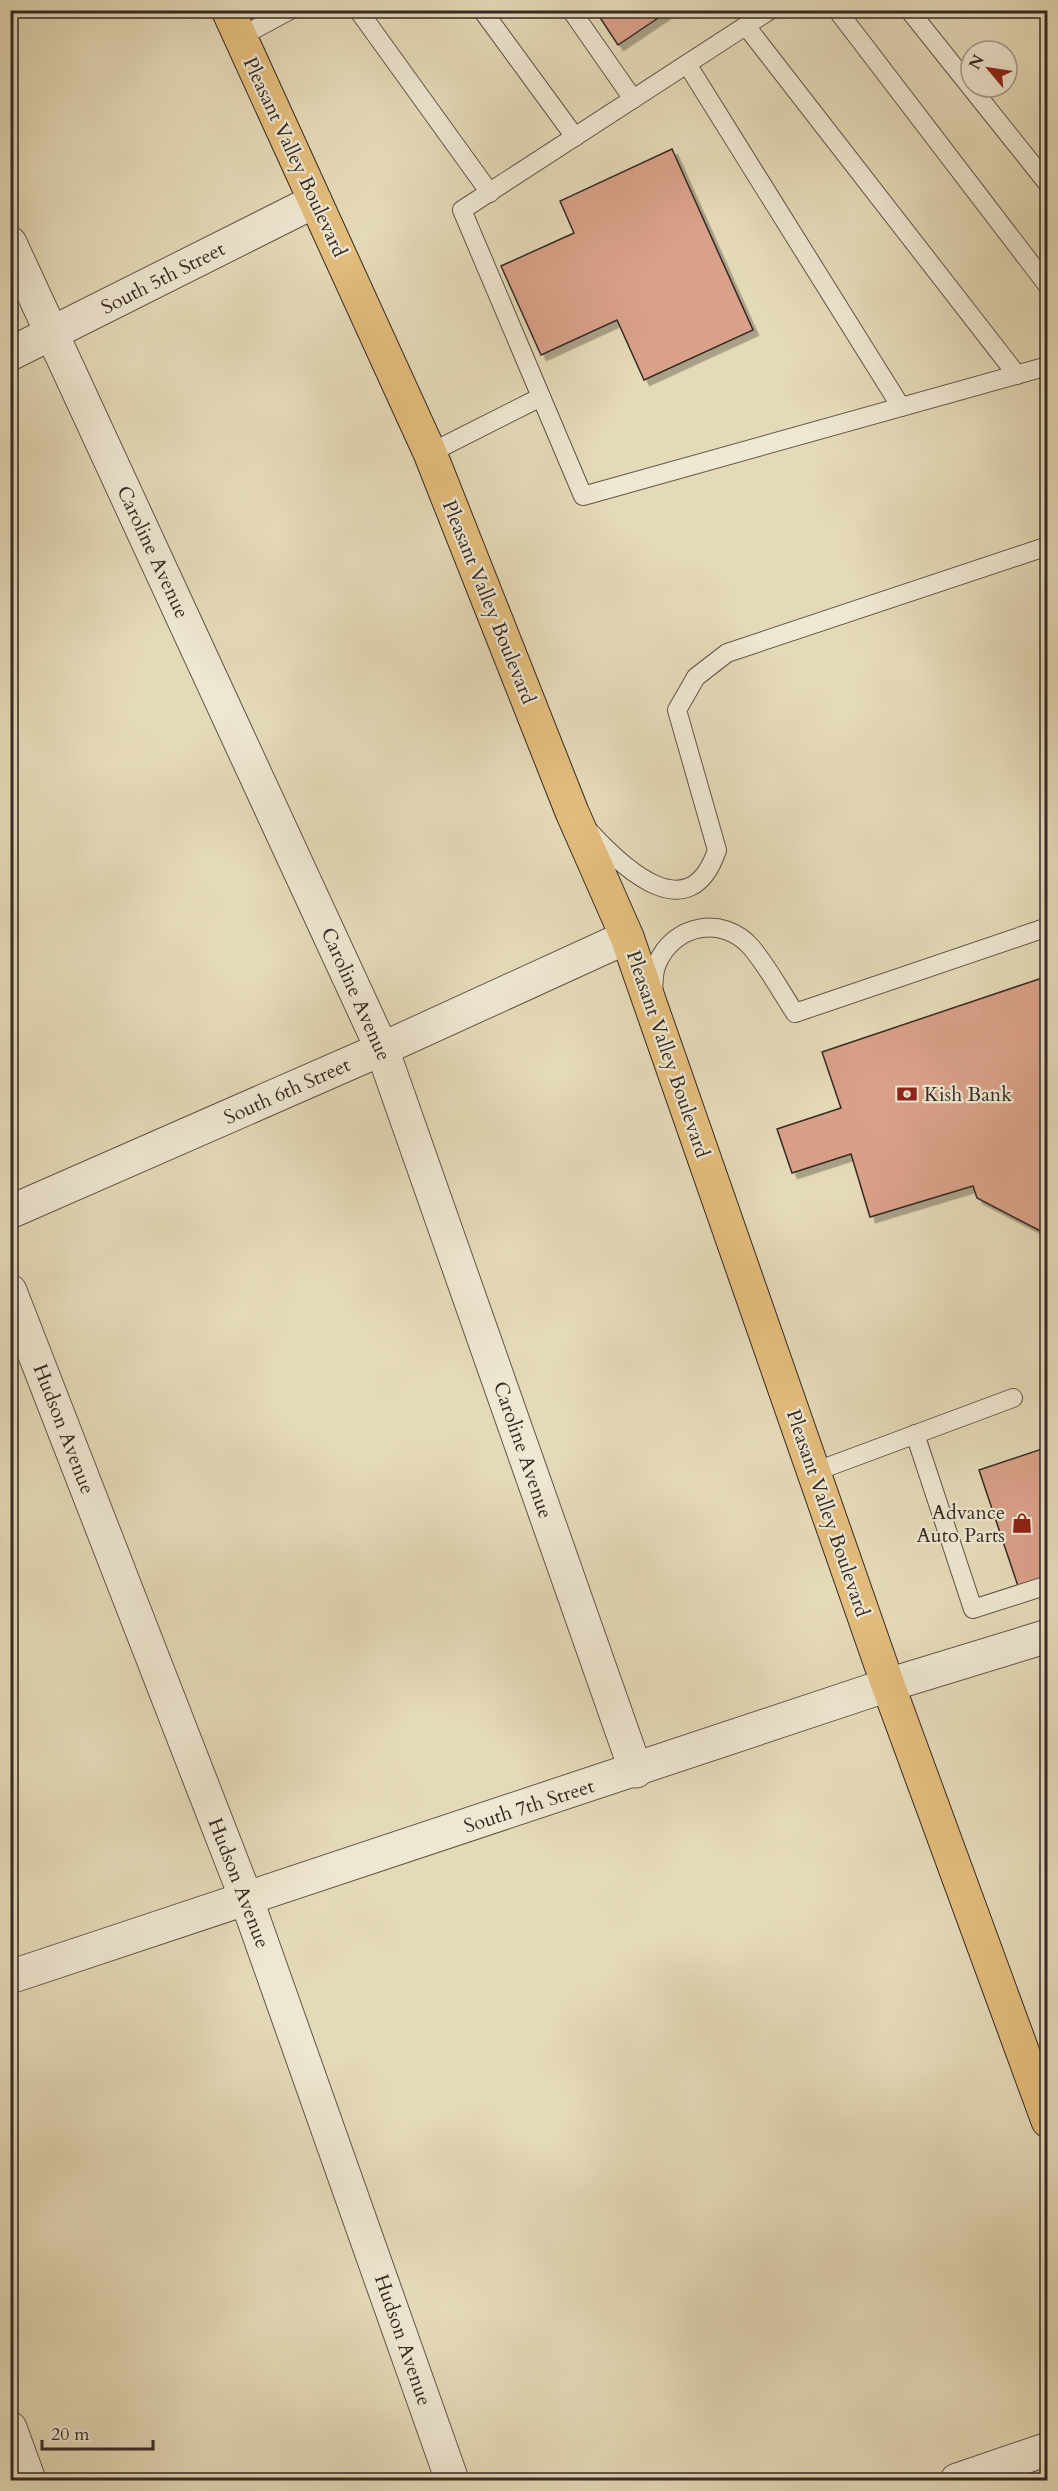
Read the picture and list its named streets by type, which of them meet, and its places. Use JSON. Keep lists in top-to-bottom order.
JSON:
{
  "streets": {
    "main road": ["Pleasant Valley Boulevard"],
    "street": [
      "South 5th Street",
      "Caroline Avenue",
      "South 6th Street",
      "Hudson Avenue",
      "South 7th Street"
    ]
  },
  "crossings": [
    ["Pleasant Valley Boulevard", "South 5th Street"],
    ["Pleasant Valley Boulevard", "South 6th Street"],
    ["Pleasant Valley Boulevard", "South 7th Street"],
    ["South 5th Street", "Caroline Avenue"],
    ["Caroline Avenue", "South 6th Street"],
    ["Caroline Avenue", "South 7th Street"],
    ["Hudson Avenue", "South 7th Street"]
  ],
  "places": {
    "bank": ["Kish Bank"],
    "shop": ["Advance Auto Parts"]
  },
  "scale_bar": "20 m",
  "north": "top left"
}
